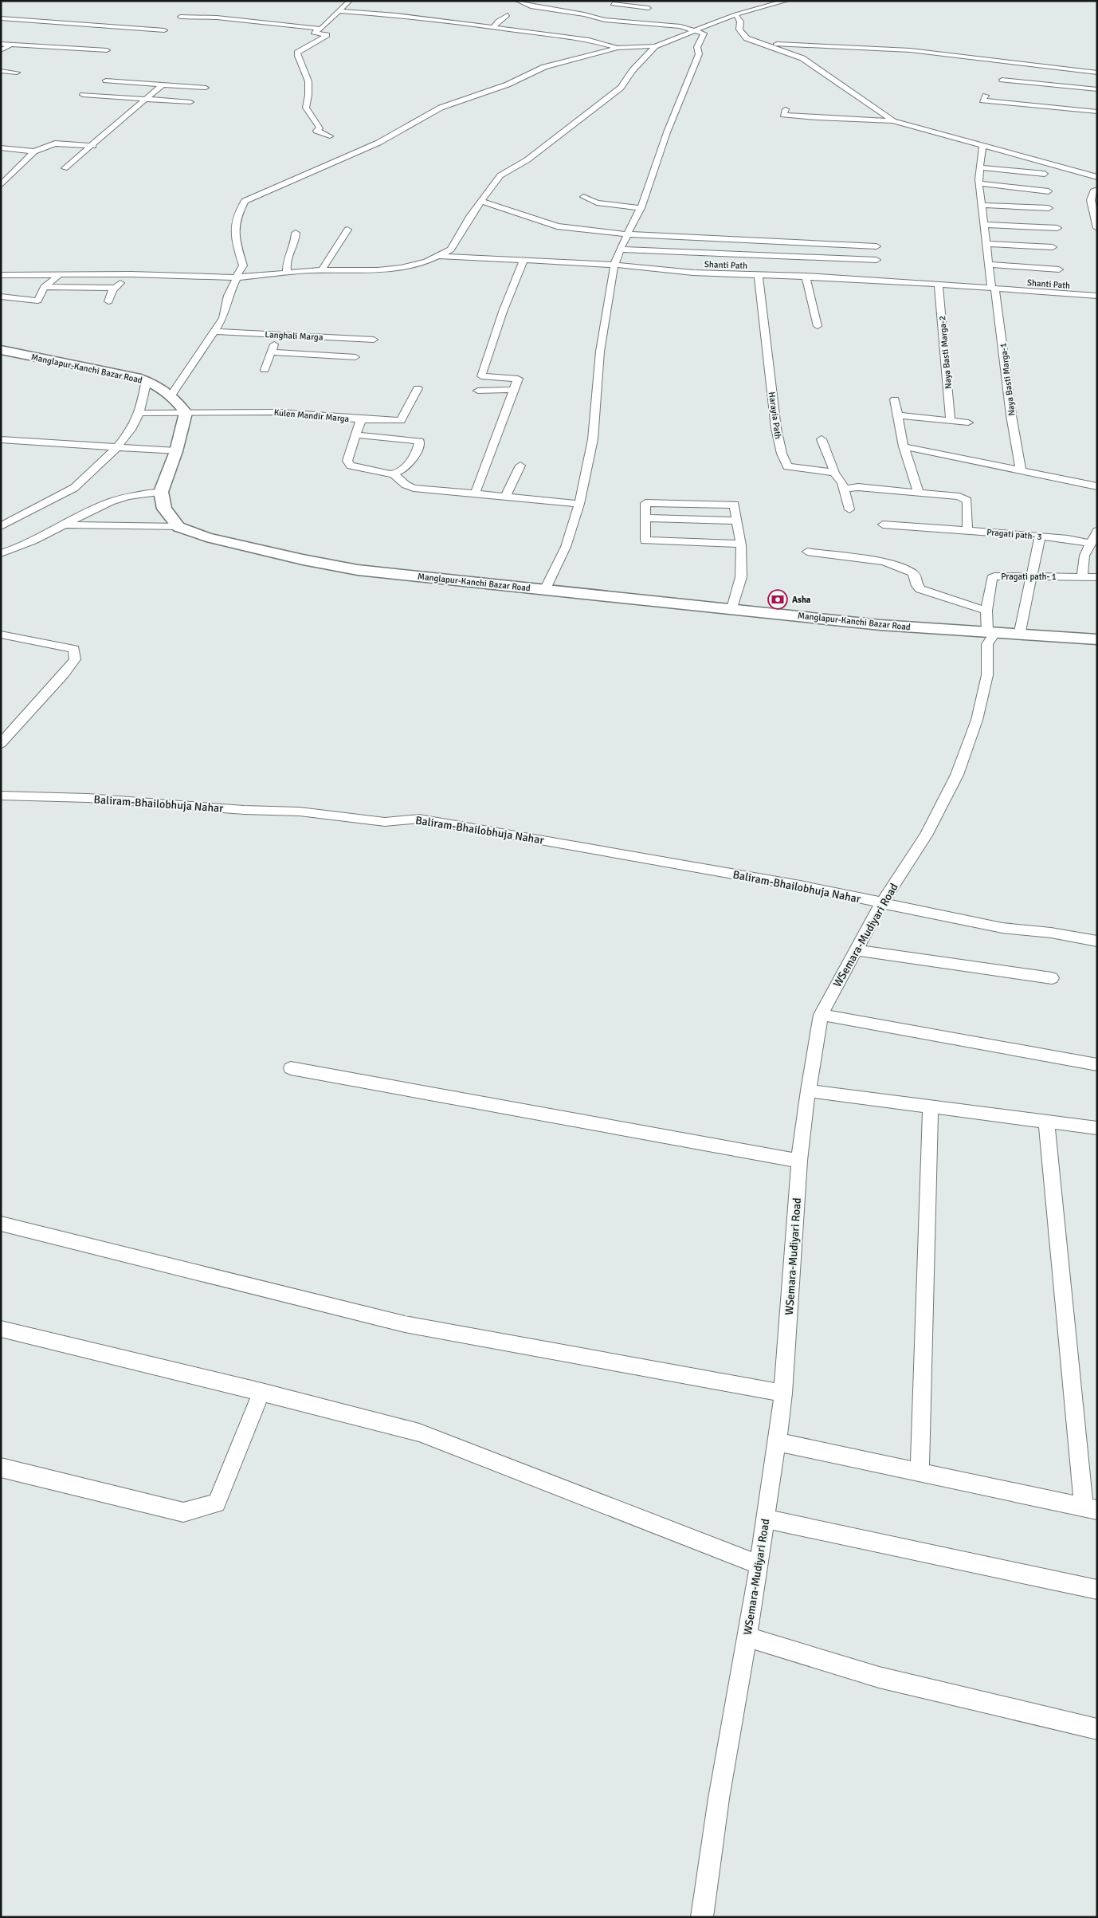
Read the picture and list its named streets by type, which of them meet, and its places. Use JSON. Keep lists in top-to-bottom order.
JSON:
{
  "streets": {
    "street": [
      "Shanti Path",
      "Langhali Marga",
      "Naya Basti Marga-2",
      "Manglapur-Kanchi Bazar Road",
      "Naya Basti Marga-1",
      "Kulen Mandir Marga",
      "Harayia Path",
      "Pragati path- 3",
      "Pragati path- 1",
      "Baliram-Bhailobhuja Nahar",
      "WSemara-Mudiyari Road"
    ]
  },
  "crossings": [
    ["Shanti Path", "Naya Basti Marga-2"],
    ["Shanti Path", "Naya Basti Marga-1"],
    ["Shanti Path", "Harayia Path"],
    ["Manglapur-Kanchi Bazar Road", "Kulen Mandir Marga"],
    ["Manglapur-Kanchi Bazar Road", "Pragati path- 1"],
    ["Manglapur-Kanchi Bazar Road", "WSemara-Mudiyari Road"],
    ["Pragati path- 1", "WSemara-Mudiyari Road"],
    ["Baliram-Bhailobhuja Nahar", "WSemara-Mudiyari Road"]
  ],
  "places": {
    "bank": ["Asha"]
  }
}
